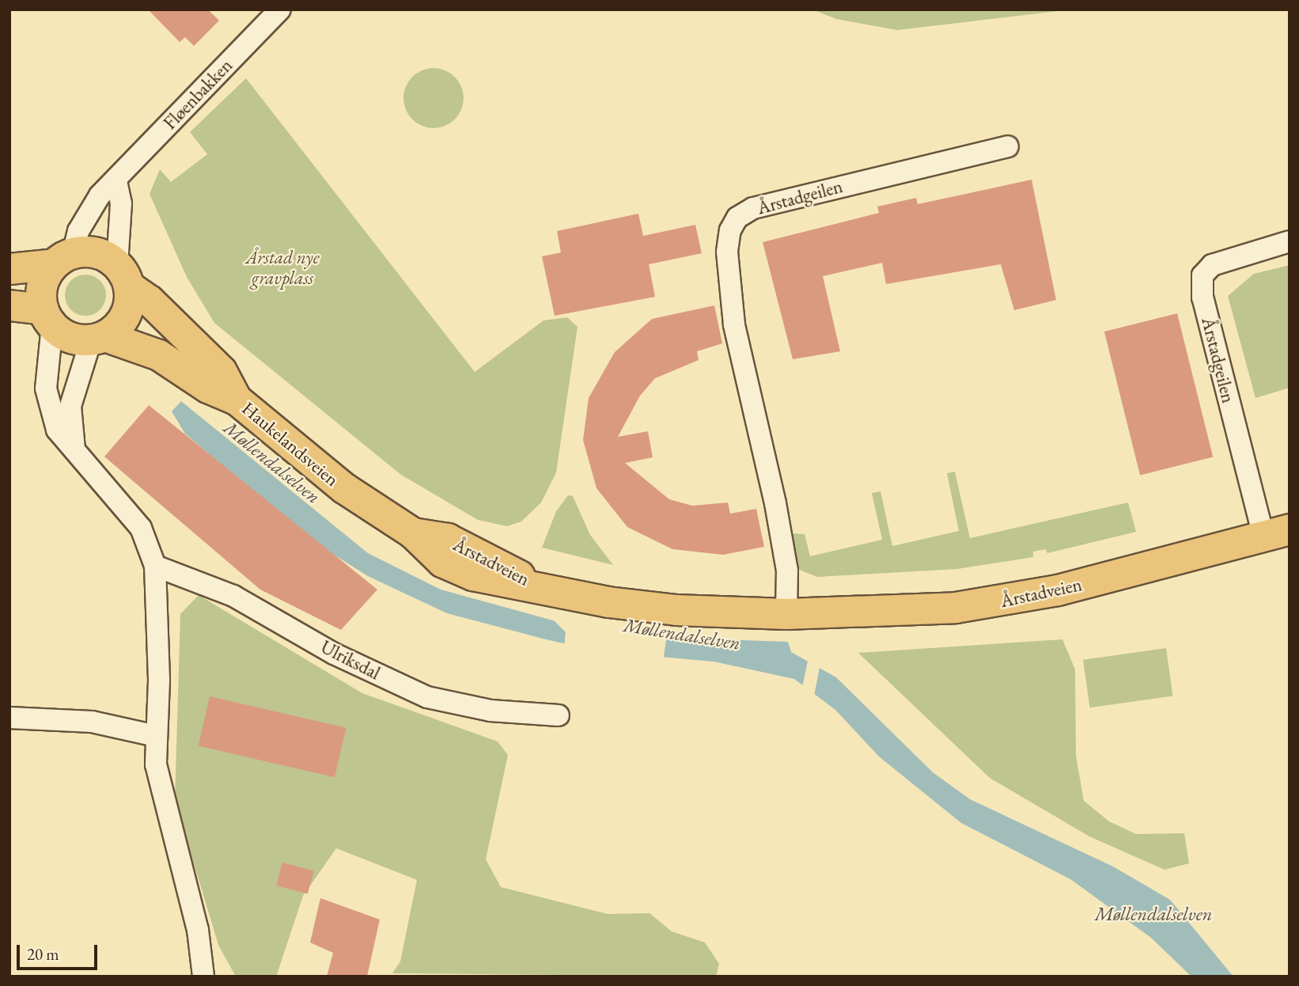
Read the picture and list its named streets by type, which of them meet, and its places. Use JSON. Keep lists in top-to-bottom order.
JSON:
{
  "streets": {
    "main road": ["Haukelandsveien", "Årstadveien"],
    "street": ["Fløenbakken", "Årstadgeilen", "Ulriksdal"]
  },
  "crossings": [
    ["Fløenbakken", "Haukelandsveien"],
    ["Årstadgeilen", "Årstadveien"],
    ["Haukelandsveien", "Årstadveien"]
  ],
  "water": ["Møllendalselven"],
  "parks": ["Årstad nye gravplass"],
  "scale_bar": "20 m"
}
